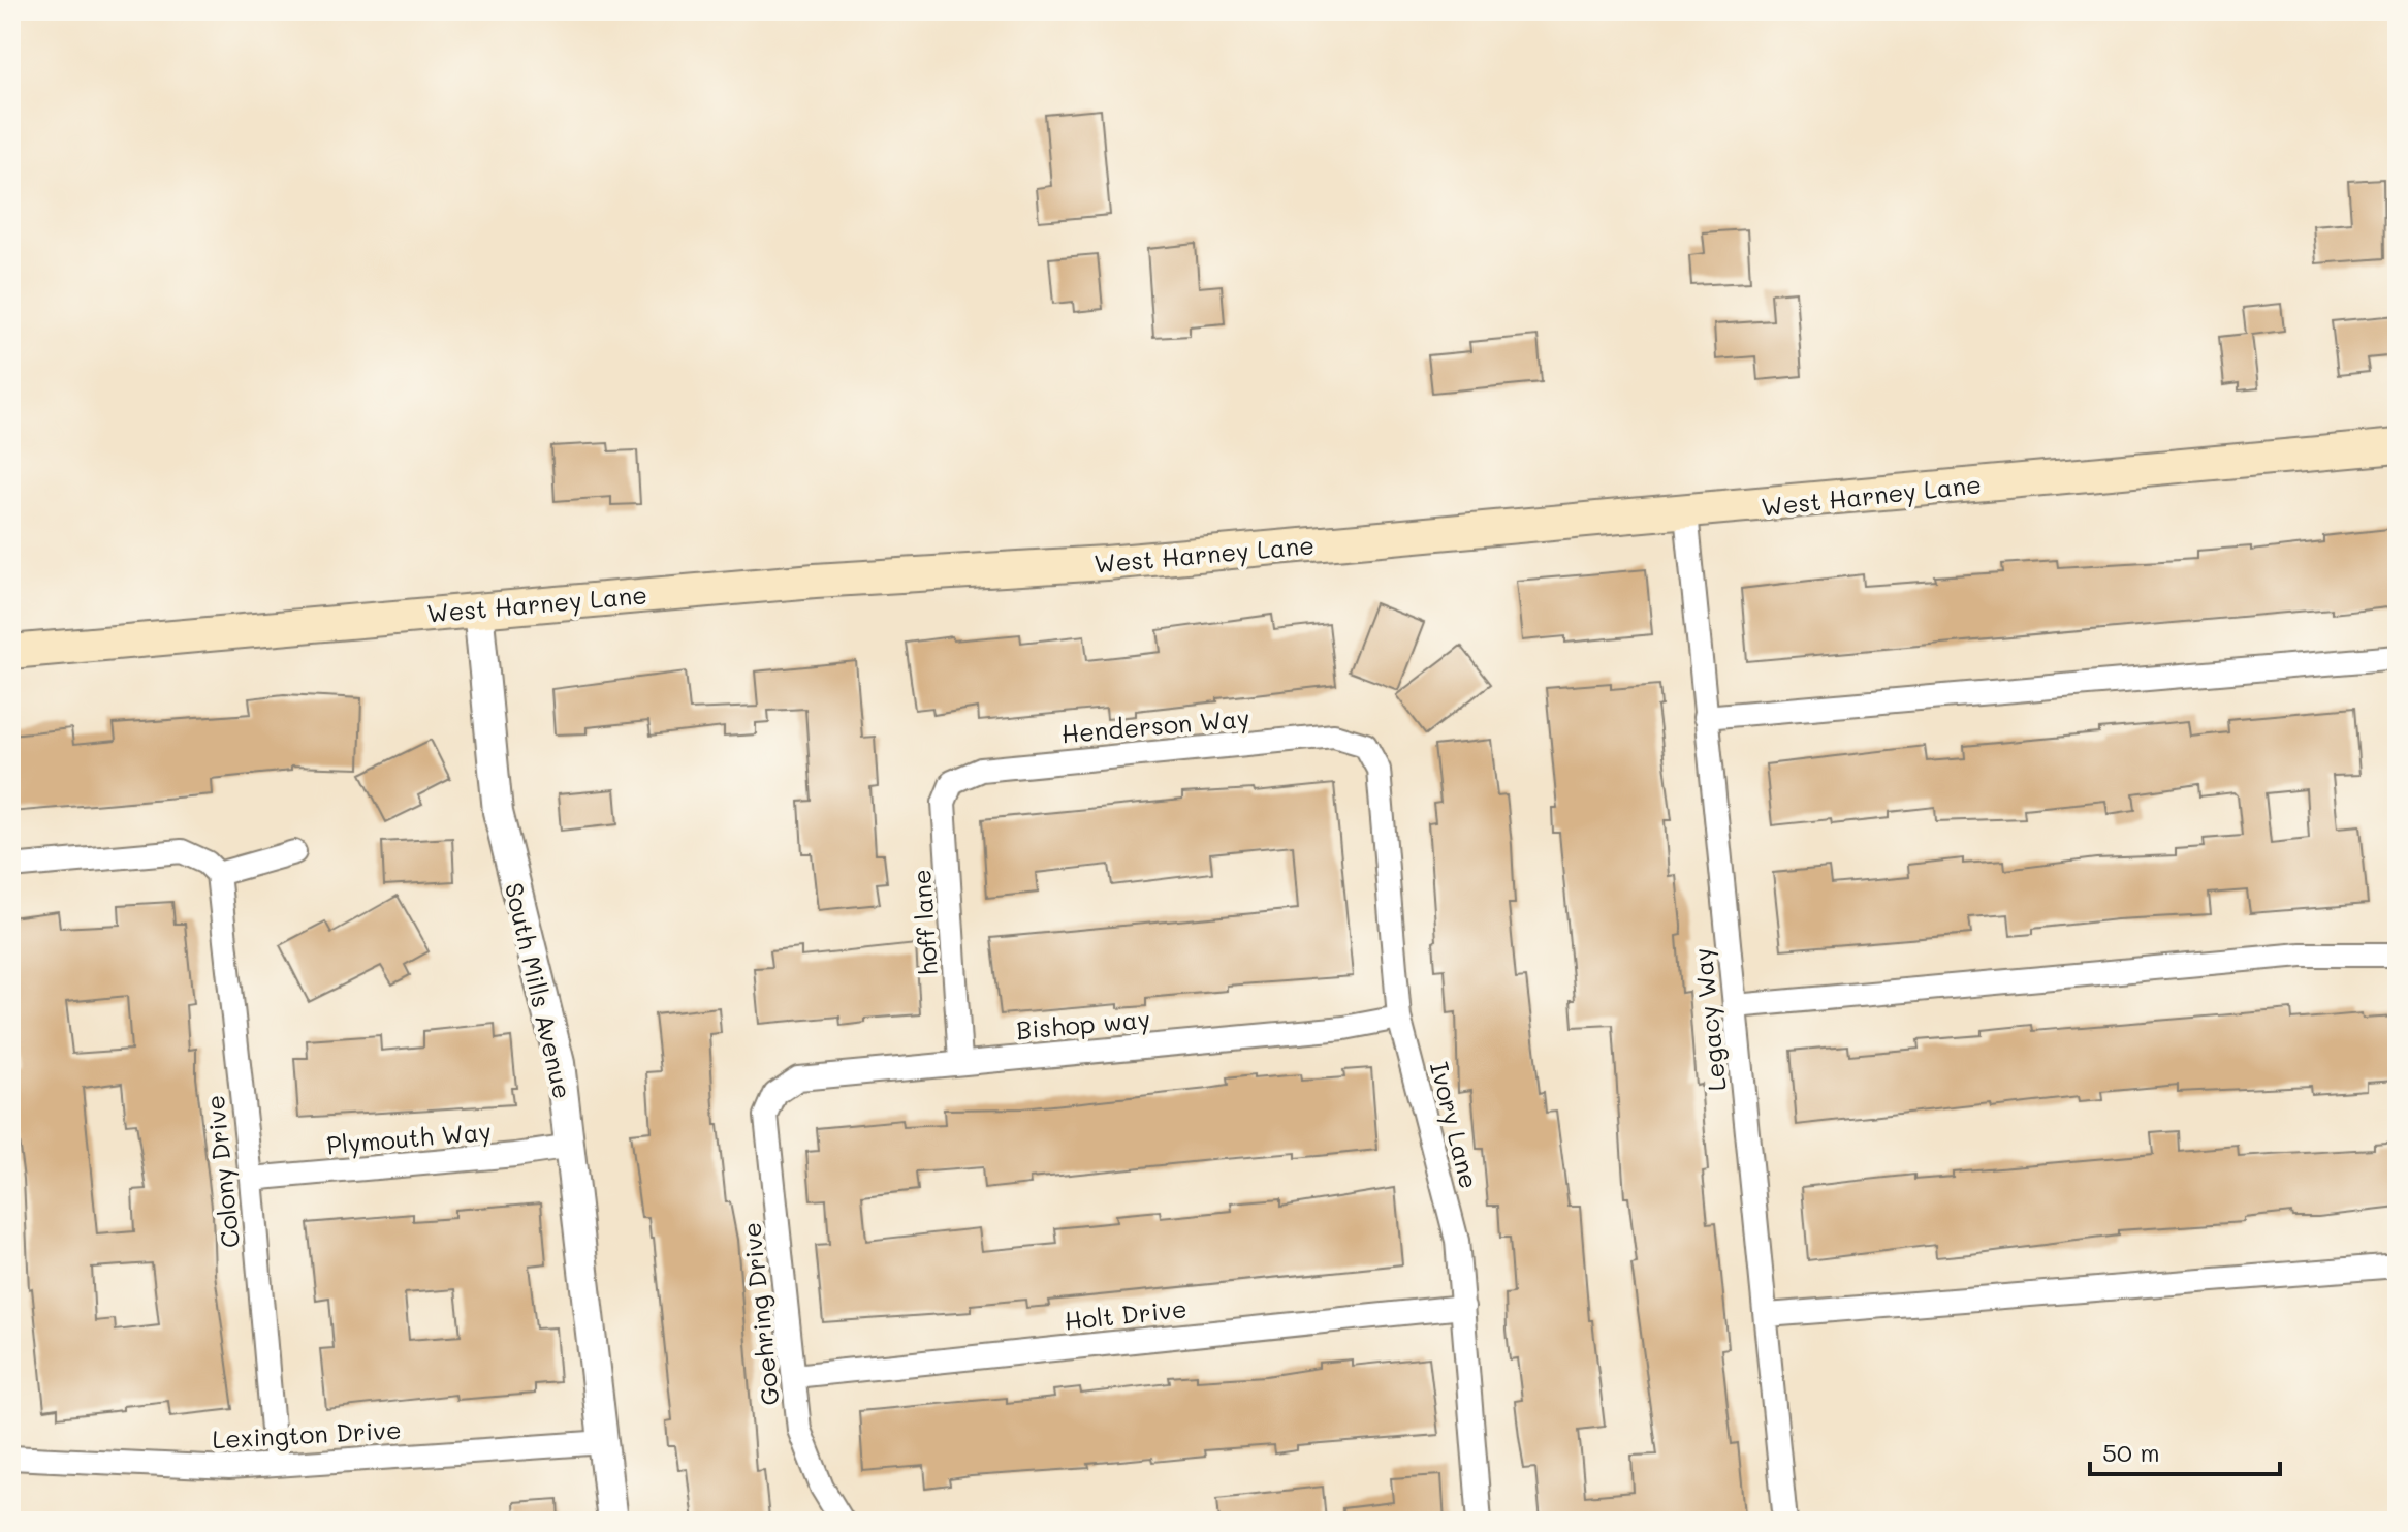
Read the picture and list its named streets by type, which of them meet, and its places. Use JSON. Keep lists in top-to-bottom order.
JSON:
{
  "streets": {
    "main road": ["West Harney Lane"],
    "street": [
      "Henderson Way",
      "hoff lane",
      "South Mills Avenue",
      "Legacy Way",
      "Bishop way",
      "Ivory Lane",
      "Plymouth Way",
      "Colony Drive",
      "Goehring Drive",
      "Holt Drive",
      "Lexington Drive"
    ]
  },
  "crossings": [
    ["West Harney Lane", "South Mills Avenue"],
    ["West Harney Lane", "Legacy Way"],
    ["Henderson Way", "hoff lane"],
    ["Henderson Way", "Ivory Lane"],
    ["hoff lane", "Bishop way"],
    ["South Mills Avenue", "Plymouth Way"],
    ["South Mills Avenue", "Lexington Drive"],
    ["Bishop way", "Ivory Lane"],
    ["Bishop way", "Goehring Drive"],
    ["Ivory Lane", "Holt Drive"],
    ["Plymouth Way", "Colony Drive"],
    ["Colony Drive", "Lexington Drive"],
    ["Goehring Drive", "Holt Drive"]
  ],
  "scale_bar": "50 m"
}
